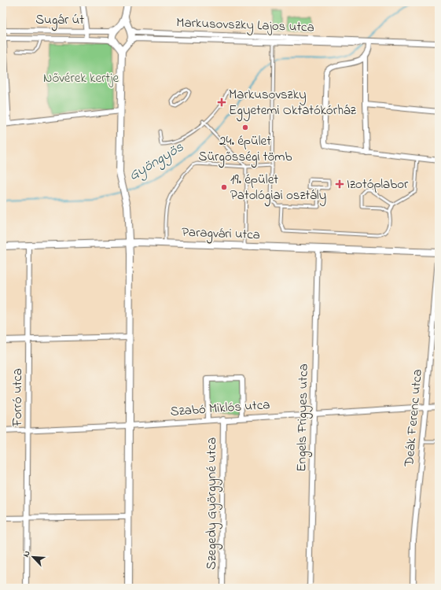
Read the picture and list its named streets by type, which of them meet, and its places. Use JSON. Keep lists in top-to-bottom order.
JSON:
{
  "streets": {
    "street": [
      "Sugár út",
      "Markusovszky Lajos utca",
      "Paragvári utca",
      "Forró utca",
      "Szabó Miklós utca",
      "Engels Frigyes utca",
      "Deák Ferenc utca",
      "Szegedy Györgyné utca"
    ]
  },
  "crossings": [
    ["Sugár út", "Markusovszky Lajos utca"],
    ["Paragvári utca", "Forró utca"],
    ["Paragvári utca", "Engels Frigyes utca"],
    ["Paragvári utca", "Deák Ferenc utca"],
    ["Forró utca", "Szabó Miklós utca"],
    ["Szabó Miklós utca", "Engels Frigyes utca"],
    ["Szabó Miklós utca", "Deák Ferenc utca"],
    ["Szabó Miklós utca", "Szegedy Györgyné utca"]
  ],
  "water": ["Gyöngyös"],
  "parks": ["Nővérek kertje"],
  "places": {
    "health": ["Markusovszky Egyetemi Oktatókórház", "Izotóplabor"],
    "other": ["24. épület Sürgősségi tömb", "19. épület Patológiai osztály"]
  },
  "north": "top left"
}
